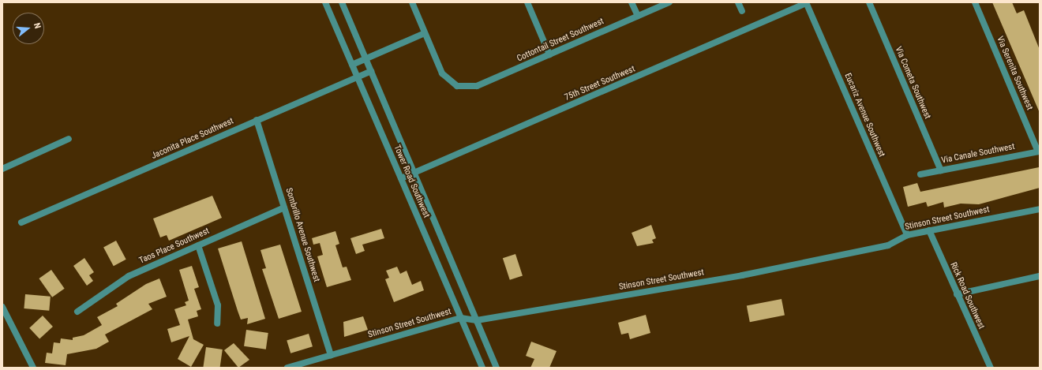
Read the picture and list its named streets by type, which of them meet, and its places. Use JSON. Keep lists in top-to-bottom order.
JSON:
{
  "streets": {
    "street": [
      "Cottontail Street Southwest",
      "Via Serenita Southwest",
      "Via Cometa Southwest",
      "75th Street Southwest",
      "Eucariz Avenue Southwest",
      "Jaconita Place Southwest",
      "Via Canale Southwest",
      "Tower Road Southwest",
      "Stinson Street Southwest",
      "Sombrillo Avenue Southwest",
      "Taos Place Southwest",
      "Rick Road Southwest"
    ]
  },
  "crossings": [
    ["Via Serenita Southwest", "Via Canale Southwest"],
    ["Via Cometa Southwest", "Via Canale Southwest"],
    ["75th Street Southwest", "Eucariz Avenue Southwest"],
    ["75th Street Southwest", "Tower Road Southwest"],
    ["Eucariz Avenue Southwest", "Stinson Street Southwest"],
    ["Jaconita Place Southwest", "Tower Road Southwest"],
    ["Jaconita Place Southwest", "Sombrillo Avenue Southwest"],
    ["Tower Road Southwest", "Stinson Street Southwest"],
    ["Stinson Street Southwest", "Sombrillo Avenue Southwest"],
    ["Stinson Street Southwest", "Rick Road Southwest"],
    ["Sombrillo Avenue Southwest", "Taos Place Southwest"]
  ],
  "north": "right"
}
